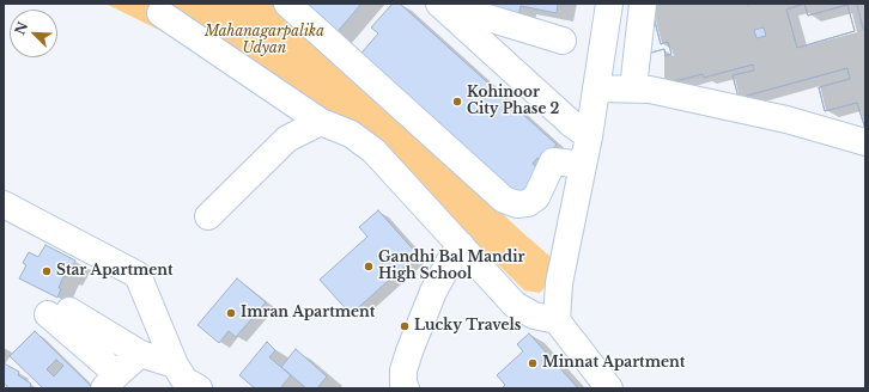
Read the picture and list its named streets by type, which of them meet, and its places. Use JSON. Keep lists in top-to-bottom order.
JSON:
{
  "parks": ["Mahanagarpalika Udyan"],
  "places": [
    "Kohinoor City Phase 2",
    "Gandhi Bal Mandir High School",
    "Star Apartment",
    "Imran Apartment",
    "Lucky Travels",
    "Minnat Apartment"
  ],
  "north": "top left"
}
